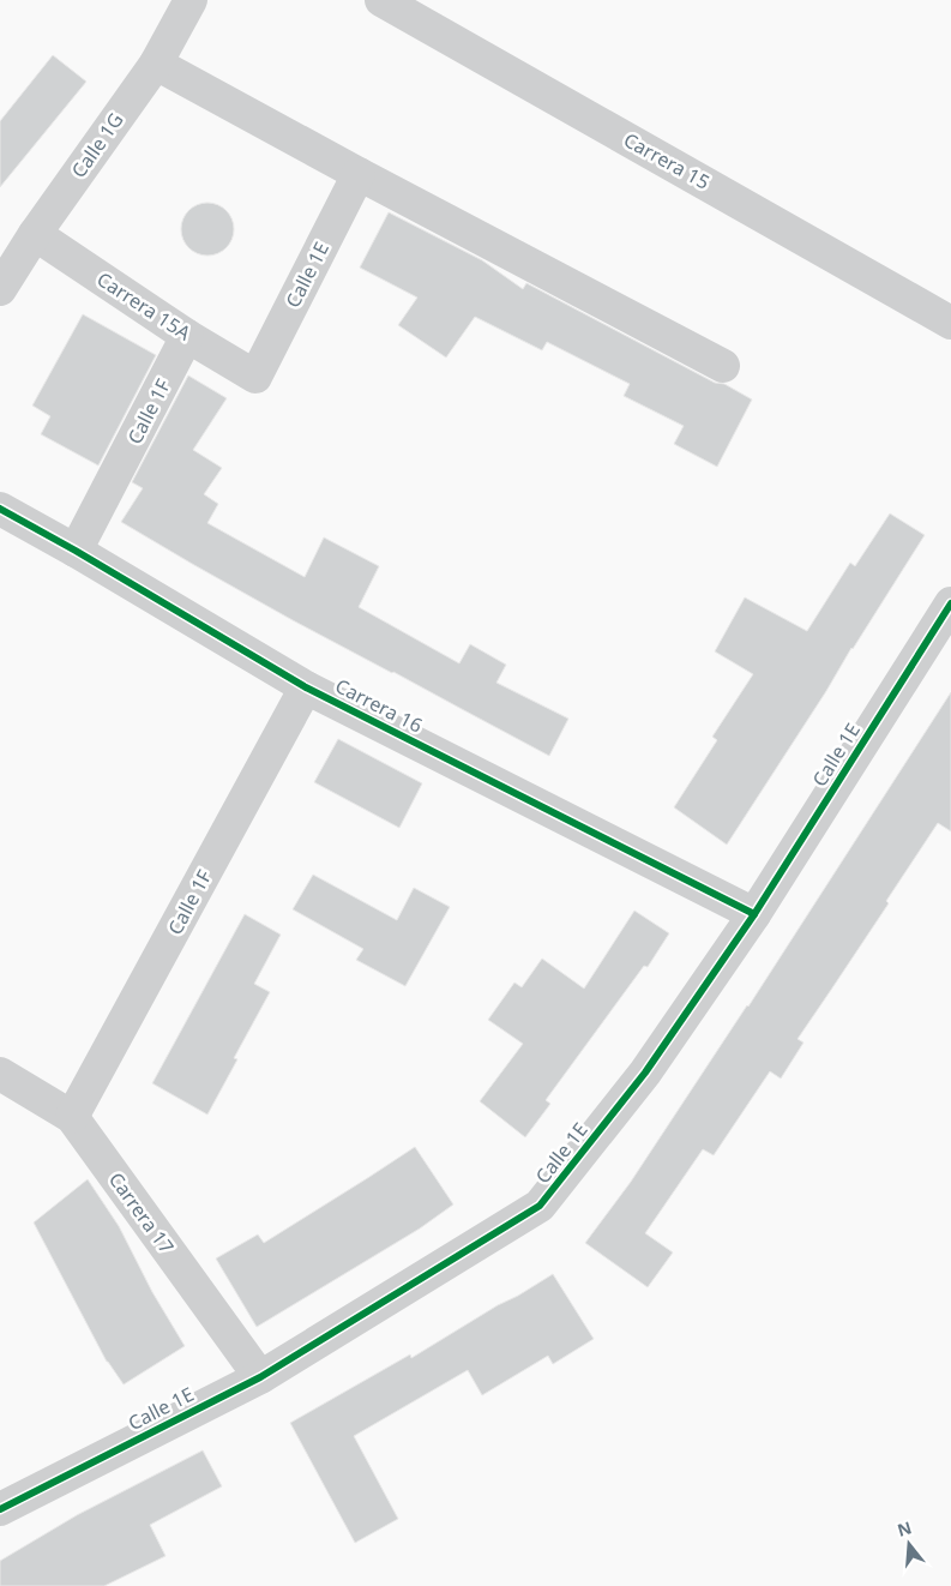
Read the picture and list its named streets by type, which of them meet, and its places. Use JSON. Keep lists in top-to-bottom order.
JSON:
{
  "streets": {
    "street": [
      "Calle 1G",
      "Carrera 15",
      "Calle 1E",
      "Carrera 15A",
      "Calle 1F",
      "Carrera 16",
      "Carrera 17"
    ]
  },
  "crossings": [
    ["Calle 1G", "Carrera 15A"],
    ["Calle 1E", "Carrera 15A"],
    ["Calle 1E", "Carrera 16"],
    ["Calle 1E", "Carrera 17"],
    ["Carrera 15A", "Calle 1F"],
    ["Calle 1F", "Carrera 16"],
    ["Calle 1F", "Carrera 17"]
  ],
  "north": "top"
}
